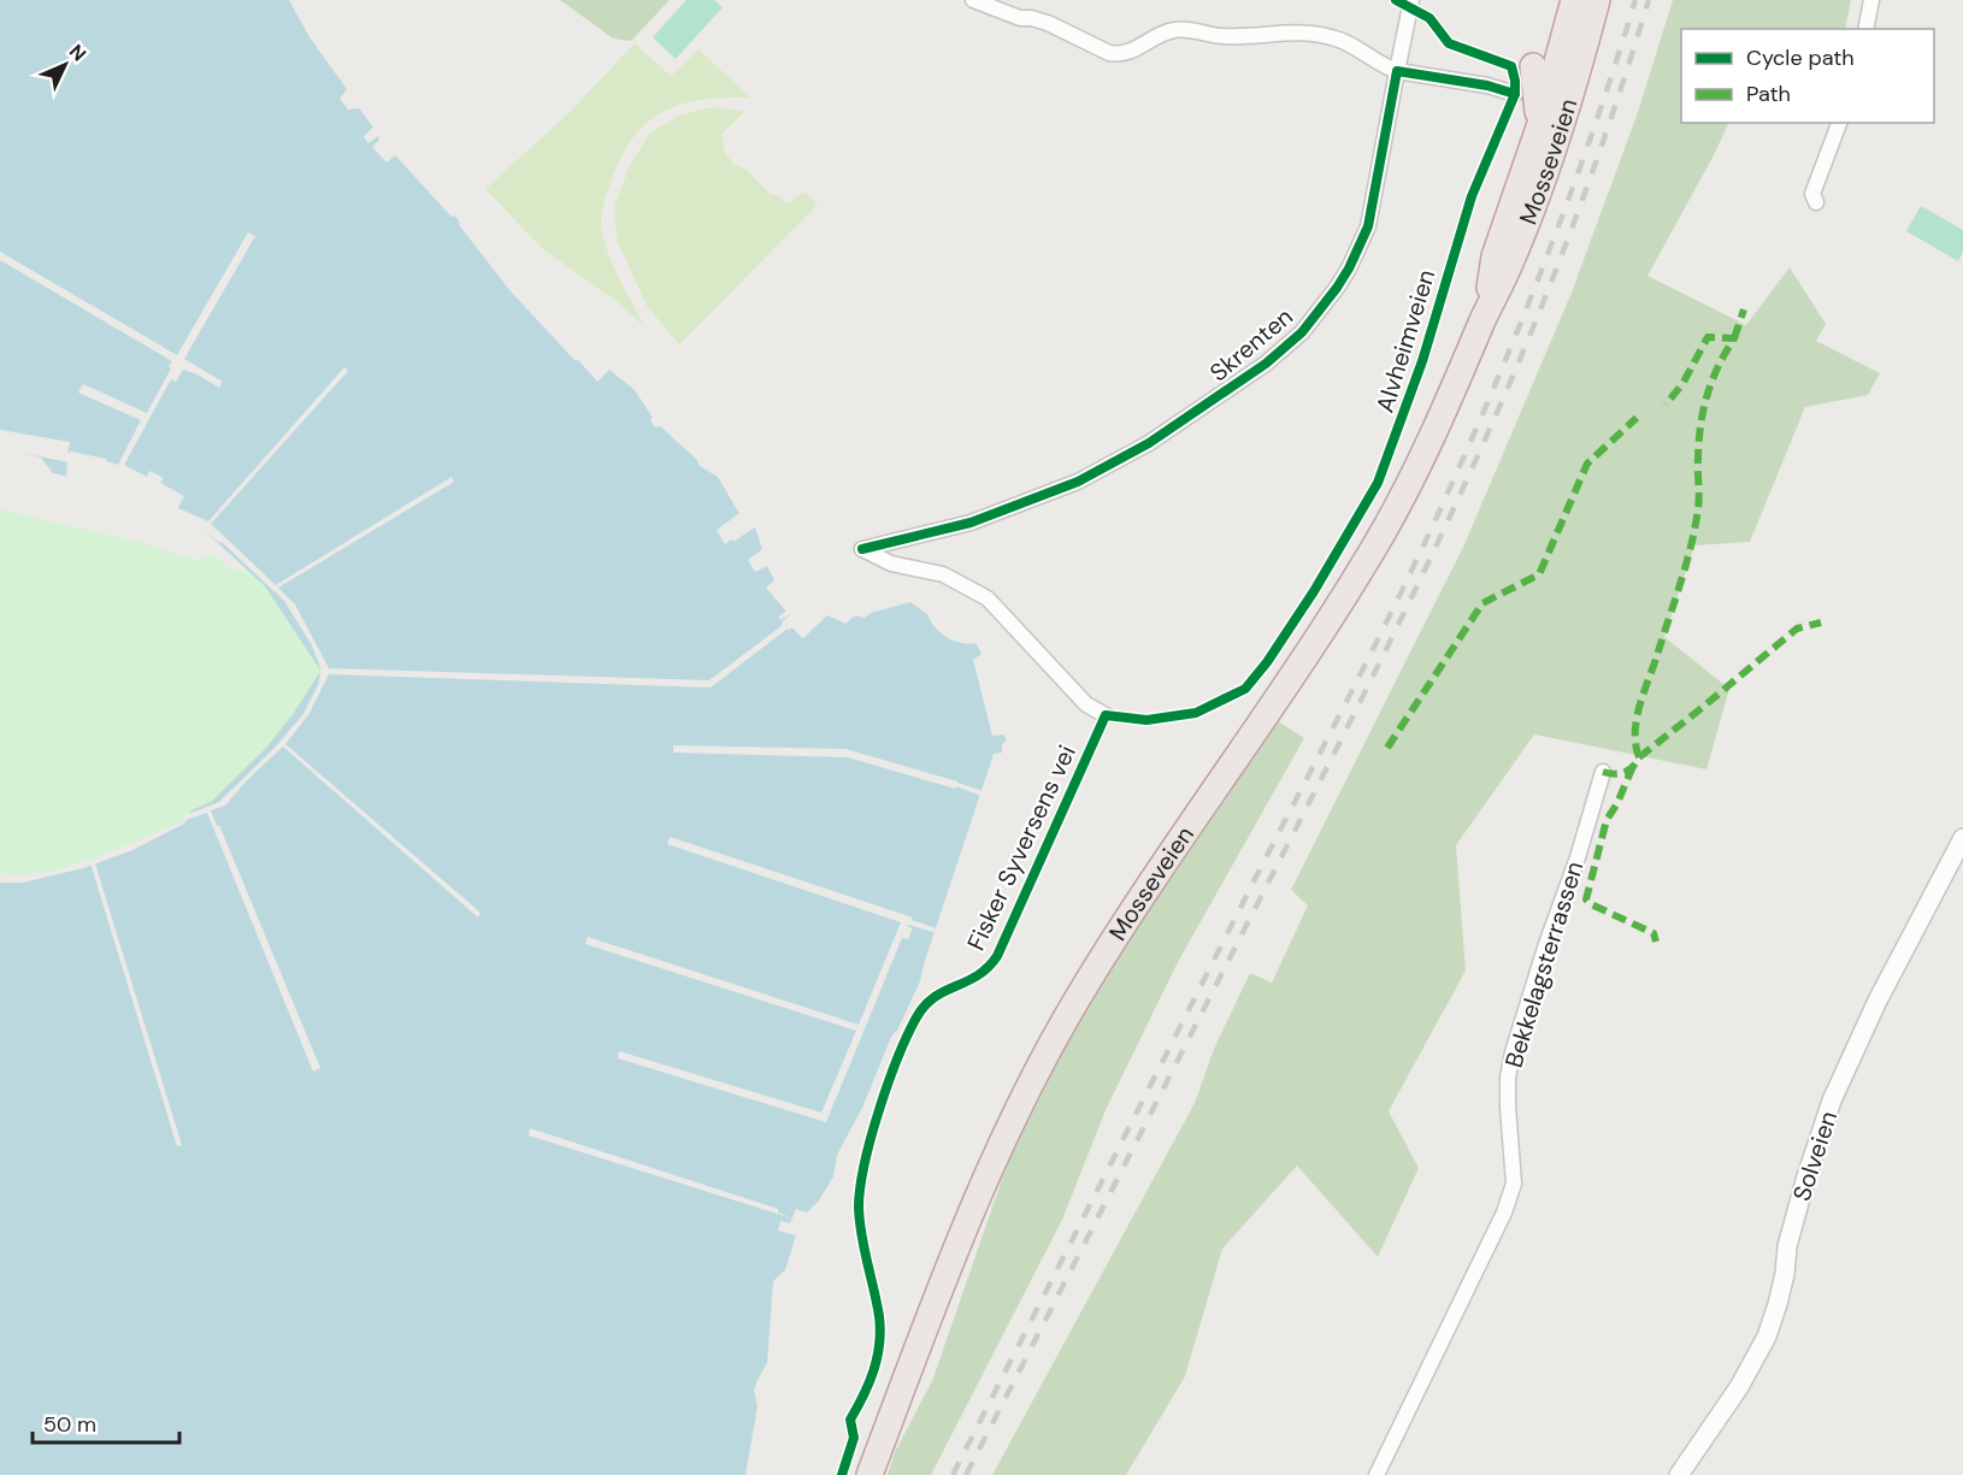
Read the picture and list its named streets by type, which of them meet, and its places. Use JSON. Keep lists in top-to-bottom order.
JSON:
{
  "streets": {
    "highway": ["Mosseveien"],
    "street": ["Skrenten", "Bekkelagsterrassen", "Solveien"],
    "cycle path": ["Alvheimveien"]
  },
  "legend": ["Cycle path", "Path"],
  "scale_bar": "50 m",
  "north": "top right"
}
